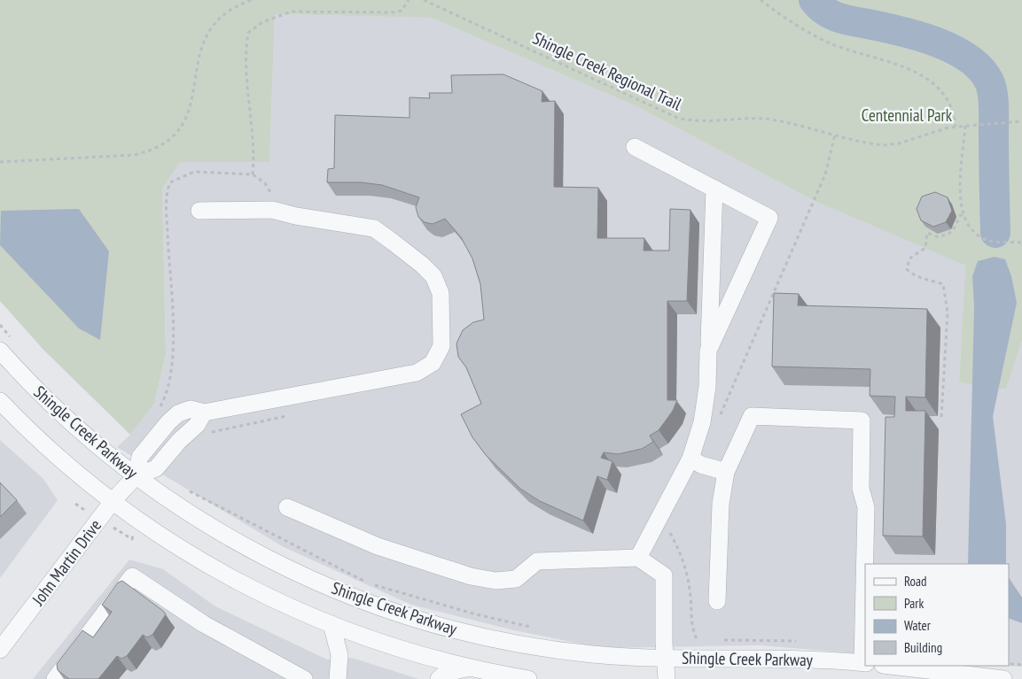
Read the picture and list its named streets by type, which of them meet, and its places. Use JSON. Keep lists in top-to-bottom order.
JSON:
{
  "streets": {
    "street": ["Shingle Creek Parkway", "John Martin Drive"],
    "path": ["Shingle Creek Regional Trail"]
  },
  "crossings": [
    ["Shingle Creek Parkway", "John Martin Drive"]
  ],
  "parks": ["Centennial Park"],
  "legend": [
    "Road",
    "Park",
    "Water",
    "Building"
  ]
}
